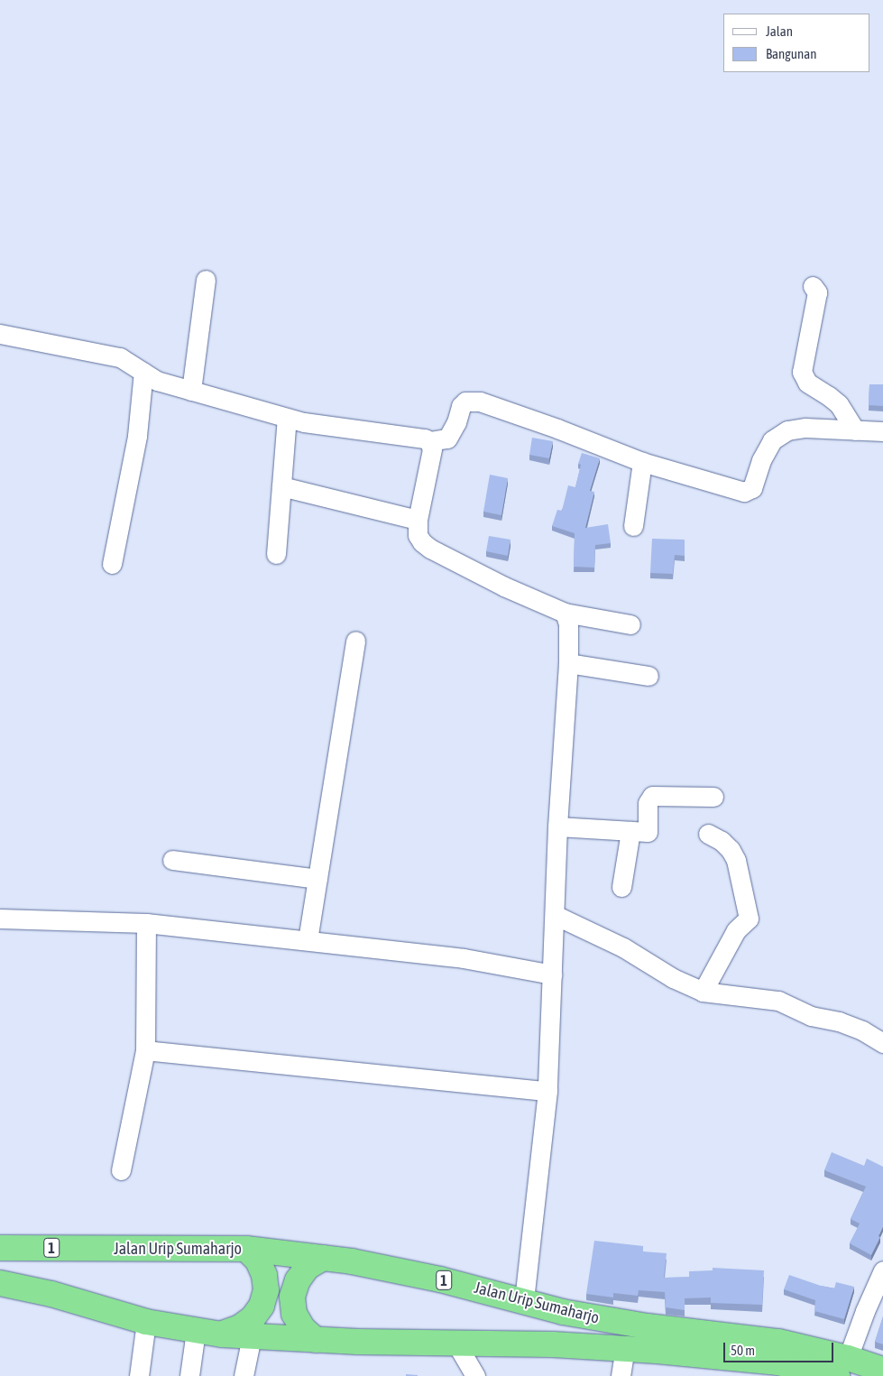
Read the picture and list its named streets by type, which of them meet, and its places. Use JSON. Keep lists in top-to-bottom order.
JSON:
{
  "streets": {
    "highway": ["1", "Jalan Urip Sumaharjo"]
  },
  "legend": ["Jalan", "Bangunan"],
  "scale_bar": "50 m"
}
